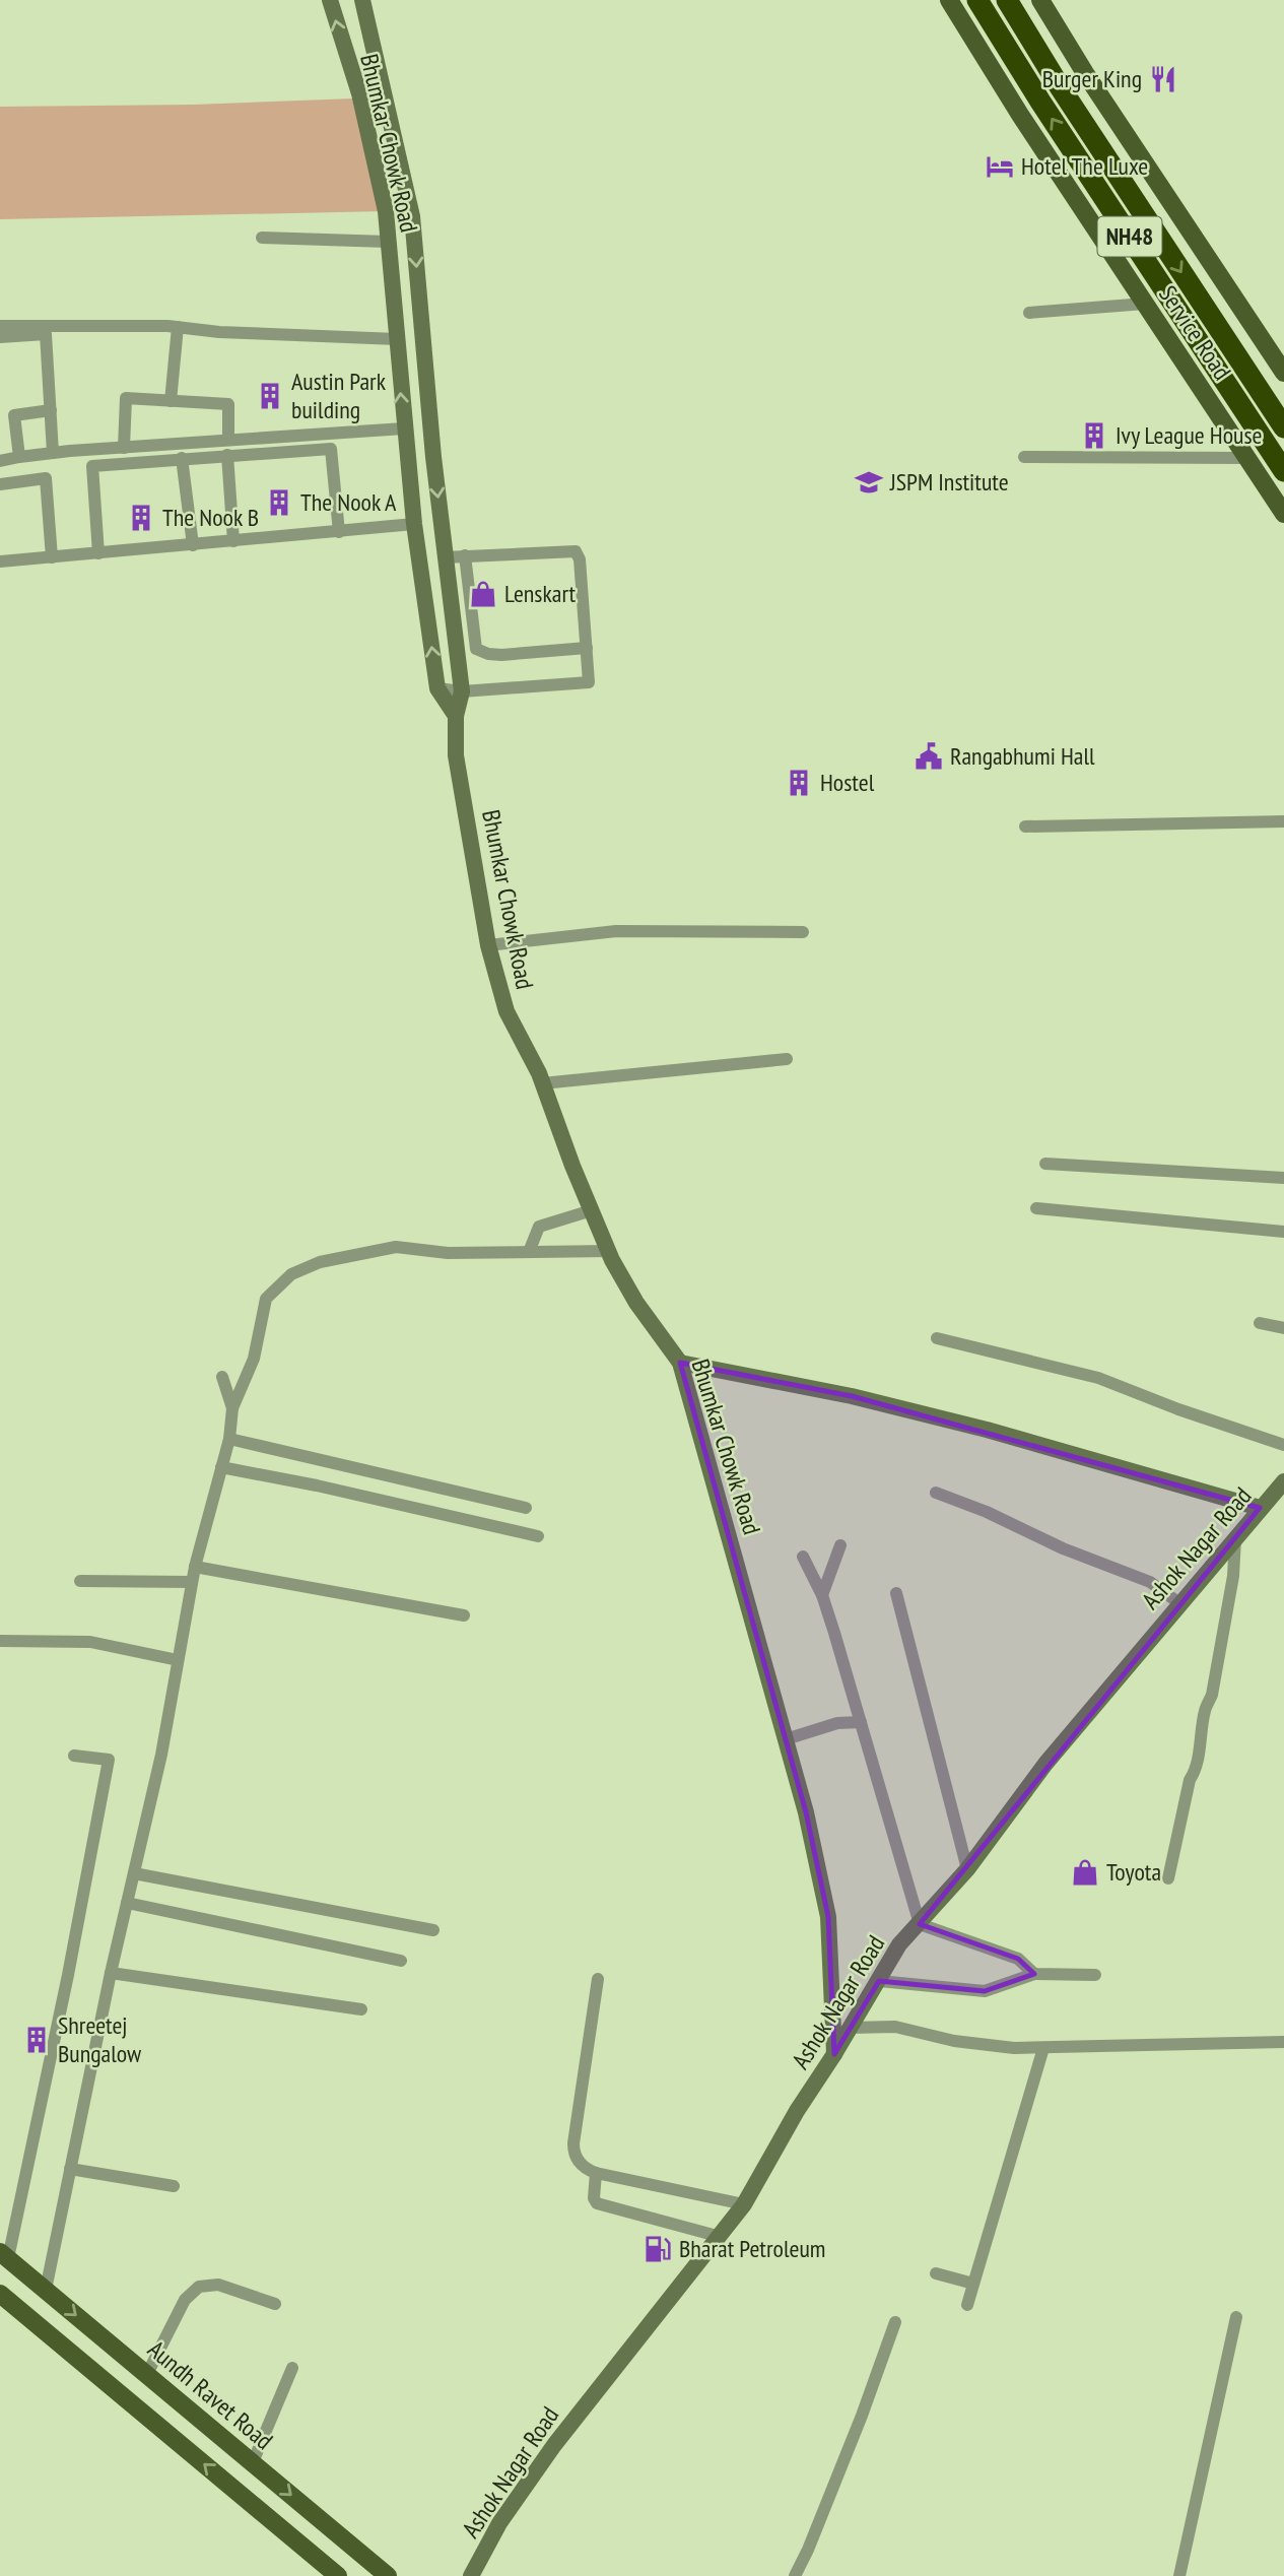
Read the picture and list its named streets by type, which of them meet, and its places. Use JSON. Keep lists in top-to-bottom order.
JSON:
{
  "streets": {
    "highway": ["NH48"],
    "main road": ["Service Road", "Aundh Ravet Road"],
    "street": ["Bhumkar Chowk Road", "Ashok Nagar Road"]
  },
  "crossings": [
    ["Bhumkar Chowk Road", "Ashok Nagar Road"]
  ],
  "places": {
    "restaurant": ["Burger King"],
    "hotel": ["Hotel The Luxe"],
    "building": [
      "Austin Park building",
      "Ivy League House",
      "The Nook A",
      "The Nook B",
      "Hostel",
      "Shreetej Bungalow"
    ],
    "school or university": ["JSPM Institute"],
    "shop": ["Lenskart", "Toyota"],
    "public building": ["Rangabhumi Hall"],
    "fuel station": ["Bharat Petroleum"]
  }
}
